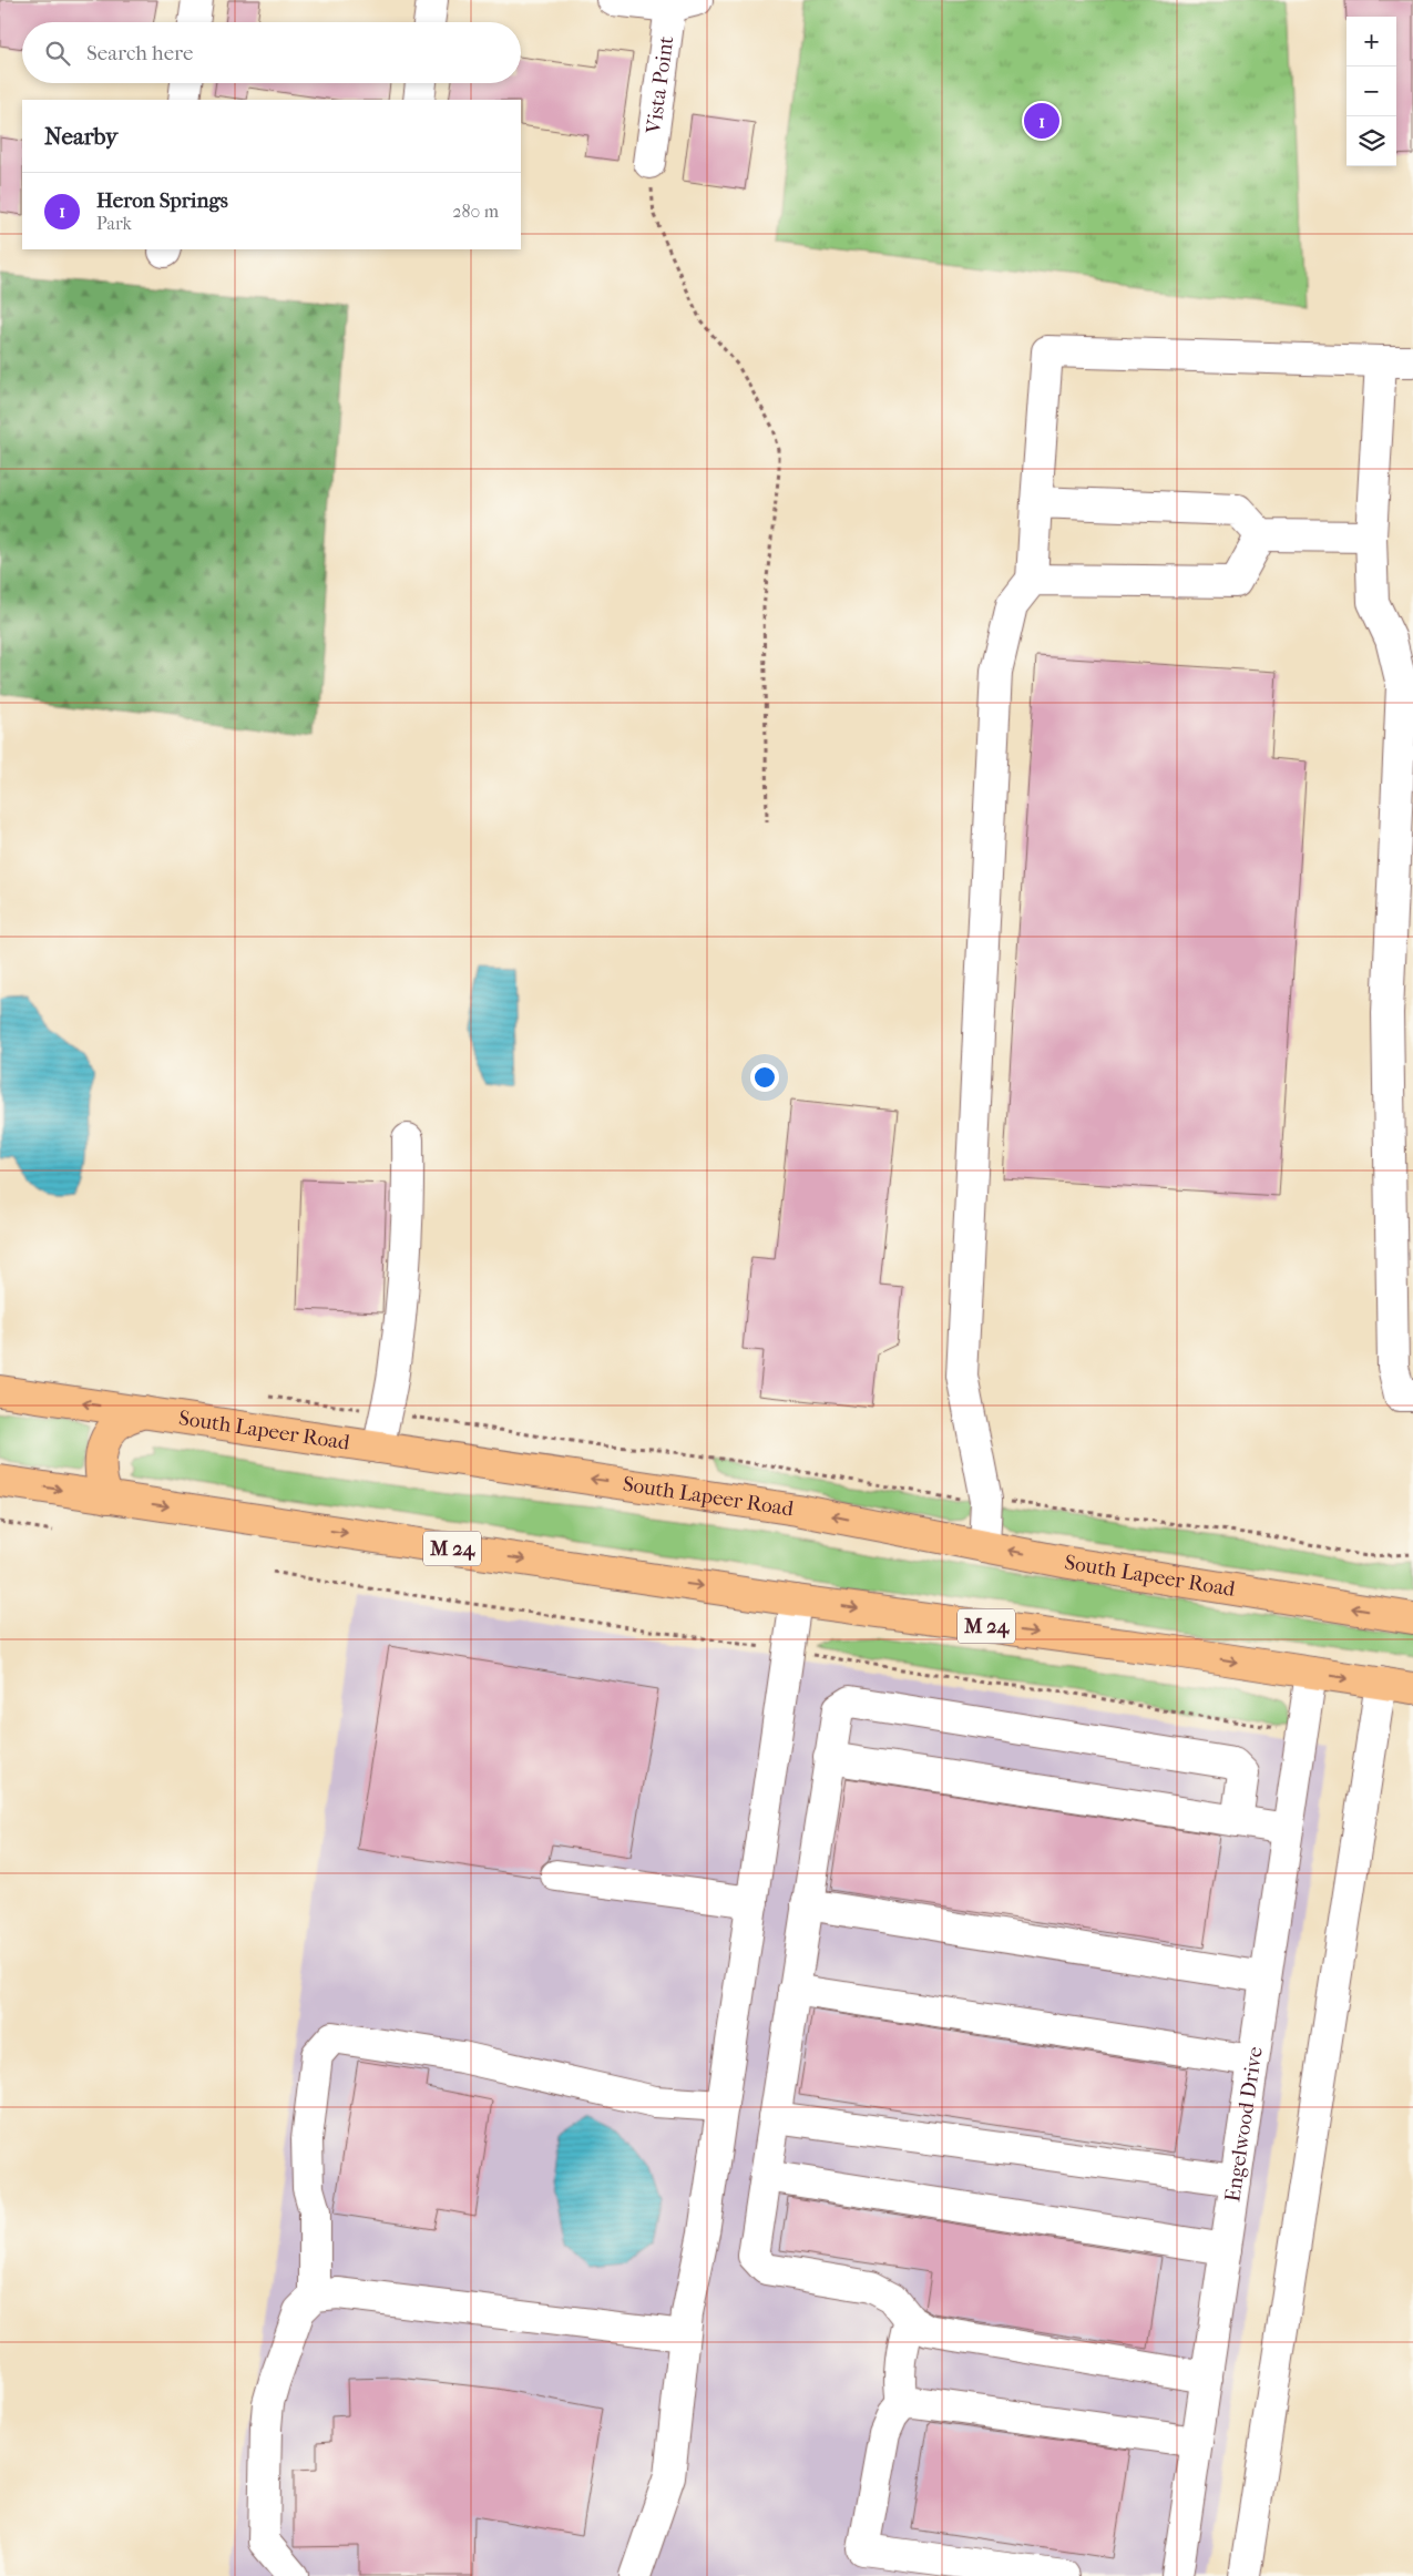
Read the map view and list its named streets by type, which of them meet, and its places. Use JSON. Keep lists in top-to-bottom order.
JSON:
{
  "streets": {
    "main road": ["South Lapeer Road", "M 24"],
    "street": ["Vista Point", "Engelwood Drive"]
  },
  "crossings": [
    ["M 24", "Engelwood Drive"]
  ],
  "page": {
    "map_buttons": ["+", "−"],
    "search": "Search here",
    "heading": "Nearby",
    "pins": "1",
    "list": [
      {
        "mark": "1",
        "name": "Heron Springs",
        "note": "Park",
        "value": "280 m"
      }
    ]
  }
}
